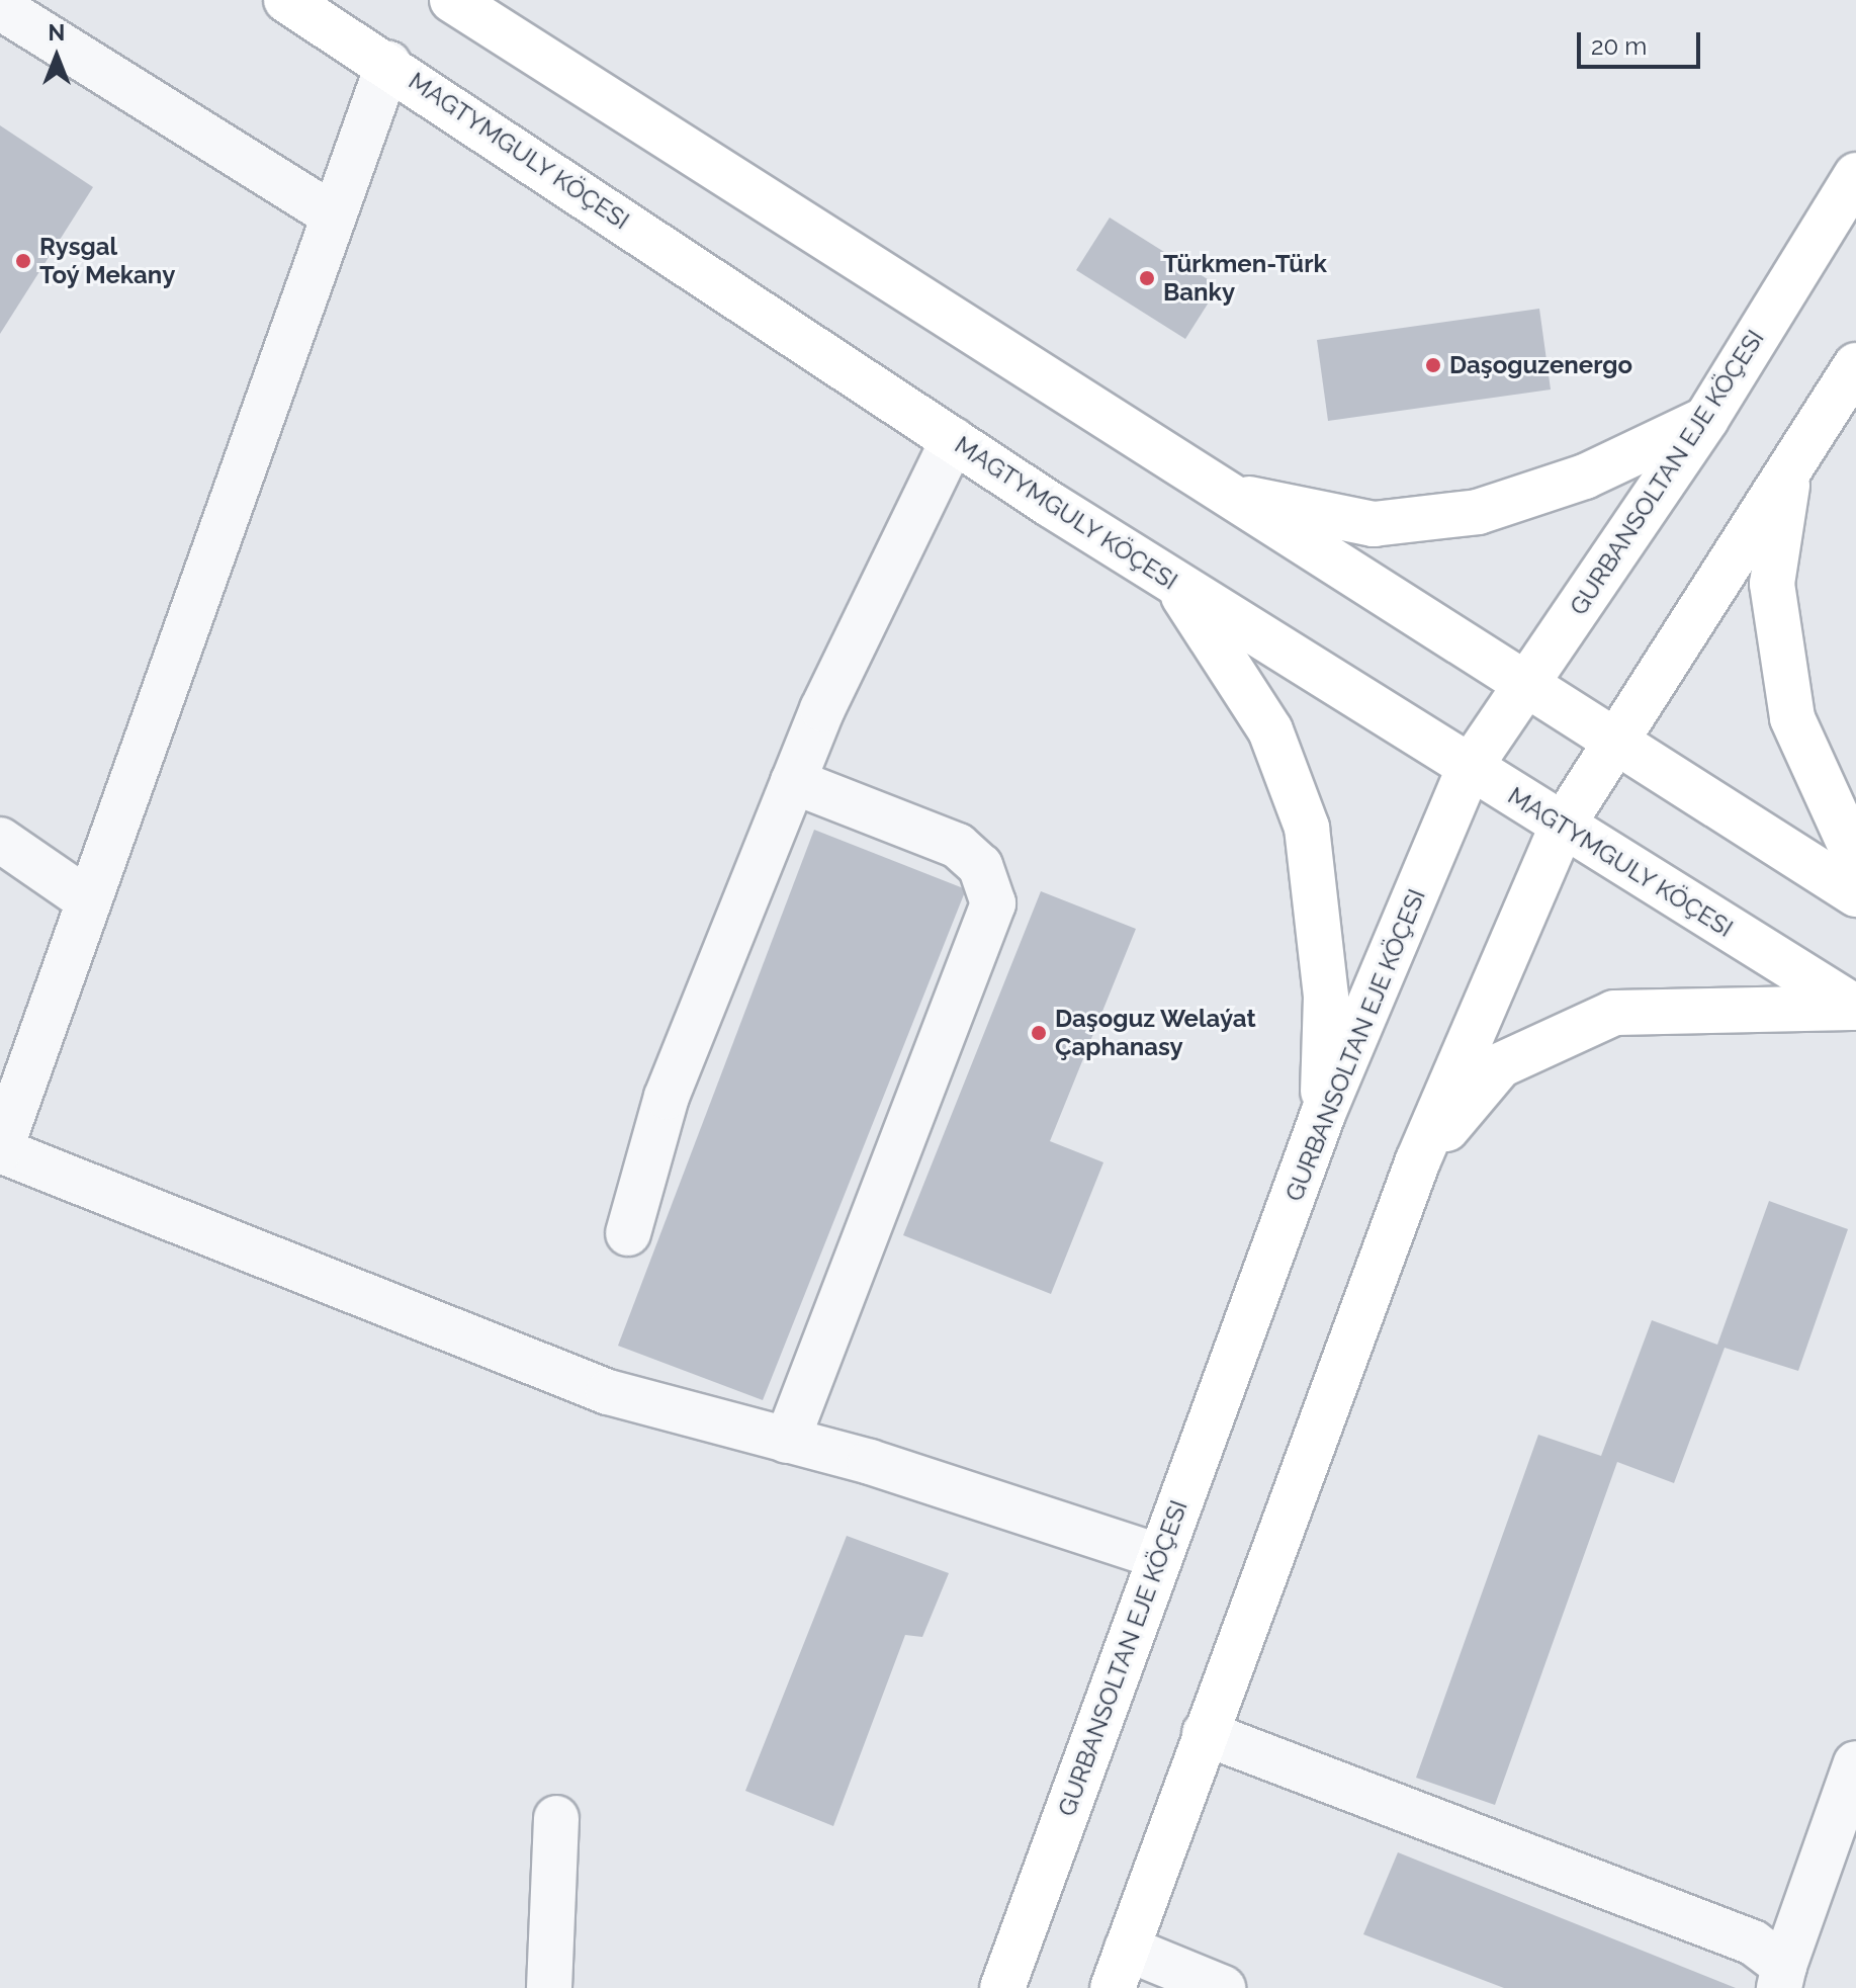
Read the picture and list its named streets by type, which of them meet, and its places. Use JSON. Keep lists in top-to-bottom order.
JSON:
{
  "streets": {
    "main road": ["MAGTYMGULY KÖÇESI", "GURBANSOLTAN EJE KÖÇESI"]
  },
  "crossings": [
    ["MAGTYMGULY KÖÇESI", "GURBANSOLTAN EJE KÖÇESI"]
  ],
  "places": [
    "Rysgal Toý Mekany",
    "Türkmen-Türk Banky",
    "Daşoguzenergo",
    "Daşoguz Welaýat Çaphanasy"
  ],
  "scale_bar": "20 m",
  "north": "top"
}
